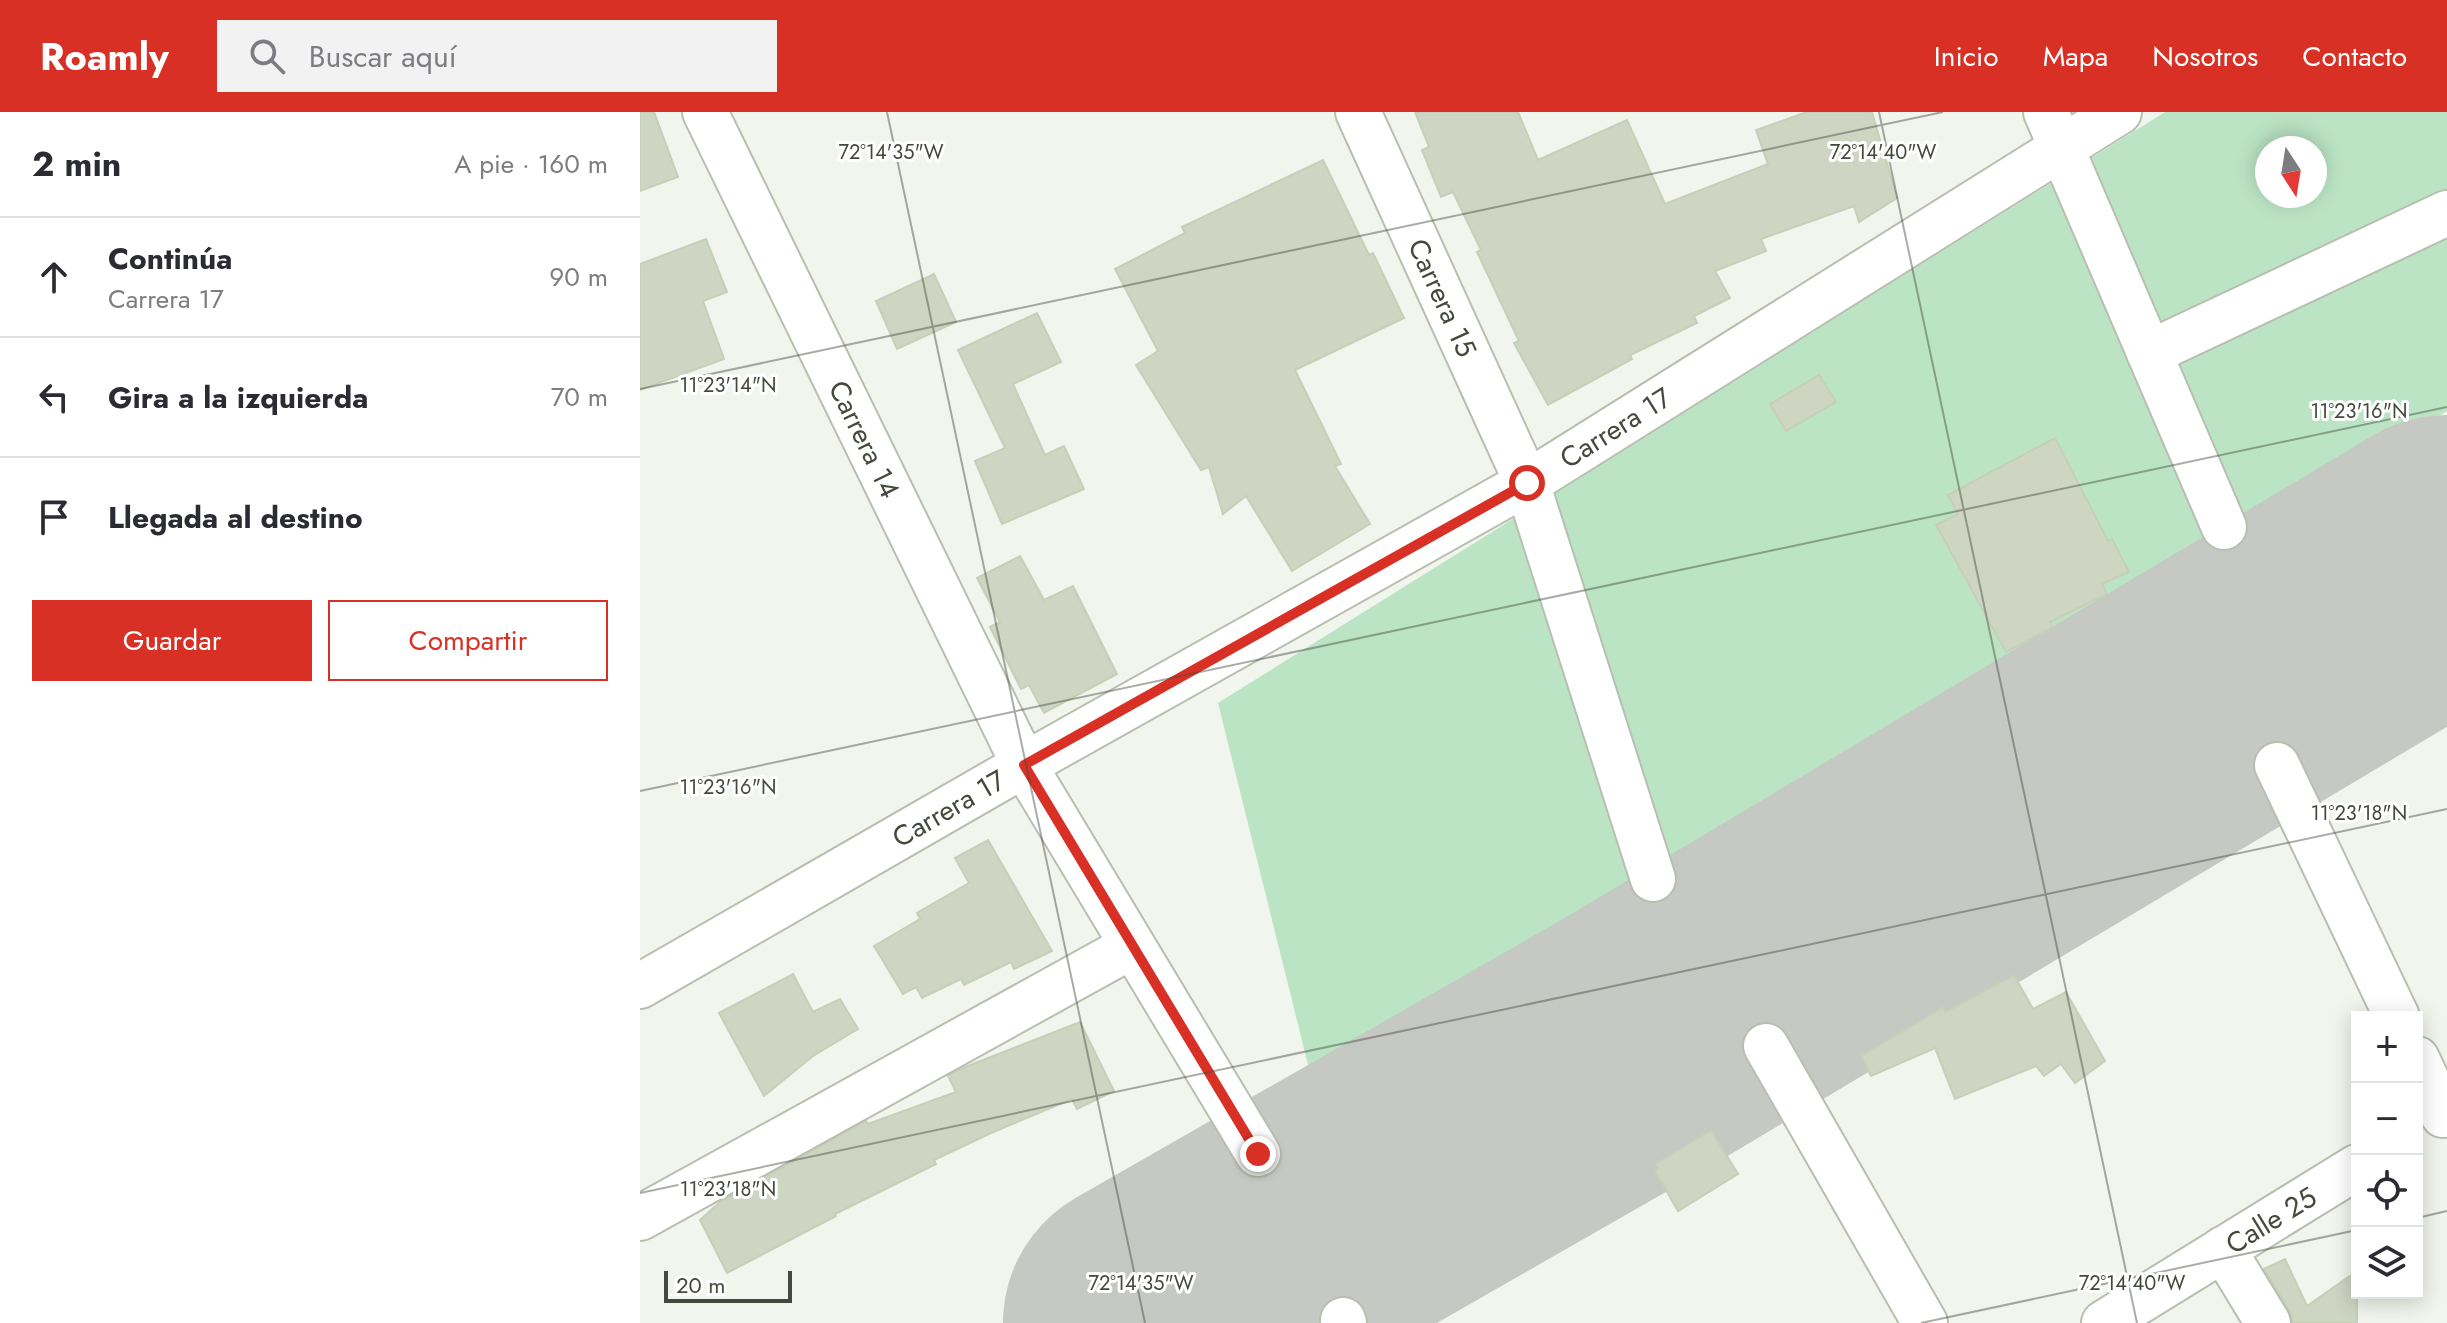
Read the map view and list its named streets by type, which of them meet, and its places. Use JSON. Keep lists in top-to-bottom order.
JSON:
{
  "streets": {
    "street": [
      "Carrera 15",
      "Carrera 17",
      "Carrera 14",
      "Calle 25"
    ]
  },
  "crossings": [
    ["Carrera 15", "Carrera 17"],
    ["Carrera 17", "Carrera 14"]
  ],
  "scale_bar": "20 m",
  "north": "bottom",
  "page": {
    "header": "Roamly",
    "search": "Buscar aquí",
    "nav": [
      "Inicio",
      "Mapa",
      "Nosotros",
      "Contacto"
    ],
    "heading": ["2 min", "A pie · 160 m"],
    "list": [
      ["Continúa", "Carrera 17", "90 m"],
      ["Gira a la izquierda", "70 m"],
      "Llegada al destino"
    ],
    "buttons": ["Guardar", "Compartir"],
    "map_buttons": ["+", "−"],
    "scale": "20 m"
  },
  "coordinates": [
    "72°14'35\"W",
    "72°14'40\"W",
    "11°23'14\"N",
    "11°23'16\"N",
    "11°23'18\"N"
  ]
}
